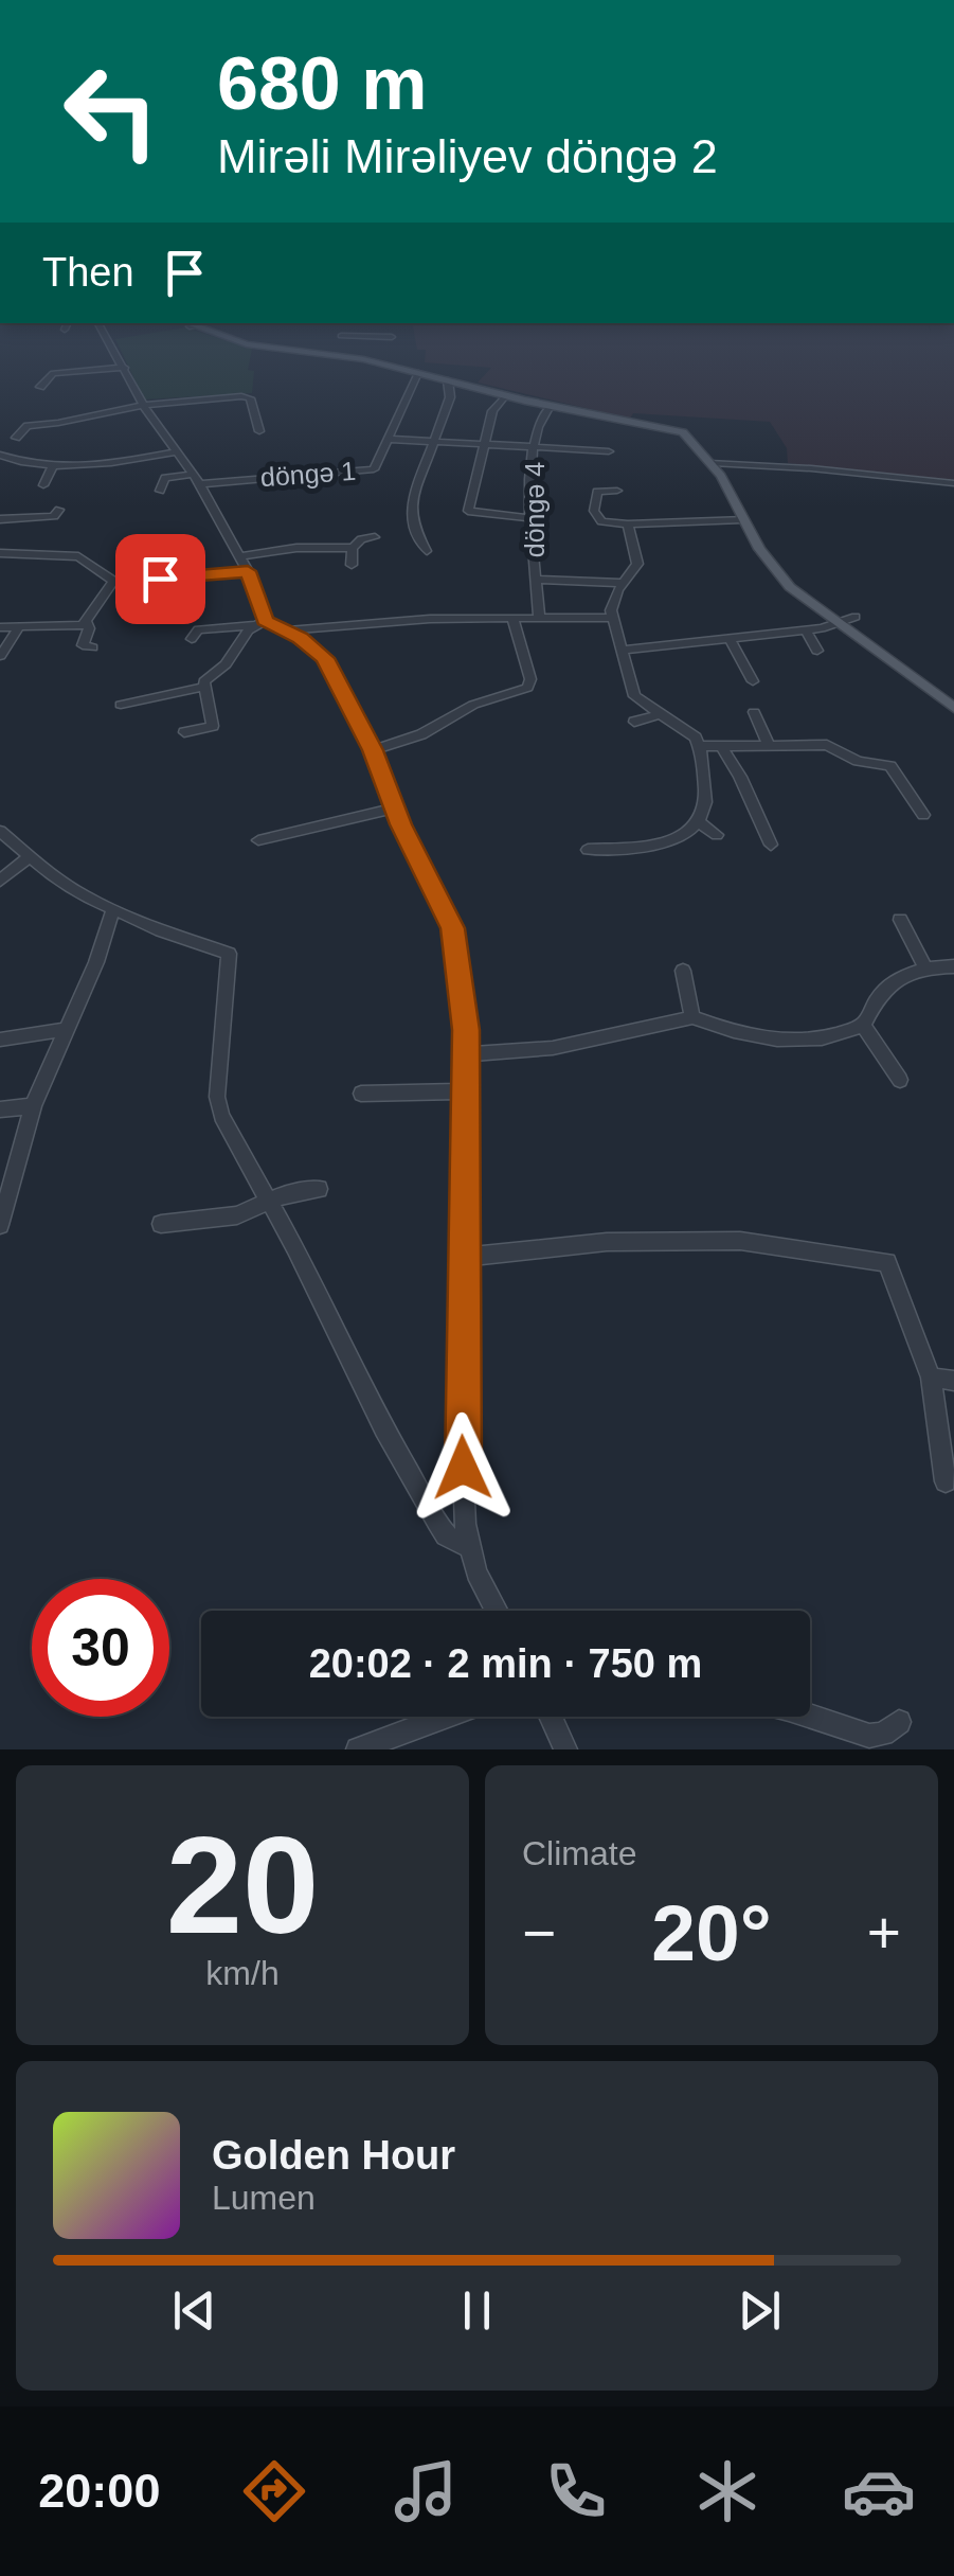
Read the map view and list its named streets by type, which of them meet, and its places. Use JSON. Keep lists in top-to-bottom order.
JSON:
{
  "streets": {
    "street": ["döngə 1", "döngə 4"]
  },
  "page": {
    "turn": ["680 m", "Mirəli Mirəliyev döngə 2"],
    "then": "Then",
    "limit": "30",
    "trip": "20:02 · 2 min · 750 m",
    "tile": [
      ["20", "km/h"],
      "Climate"
    ],
    "heat": ["−", "20°", "+"],
    "song": ["Golden Hour", "Lumen"],
    "tabs": "20:00"
  }
}
